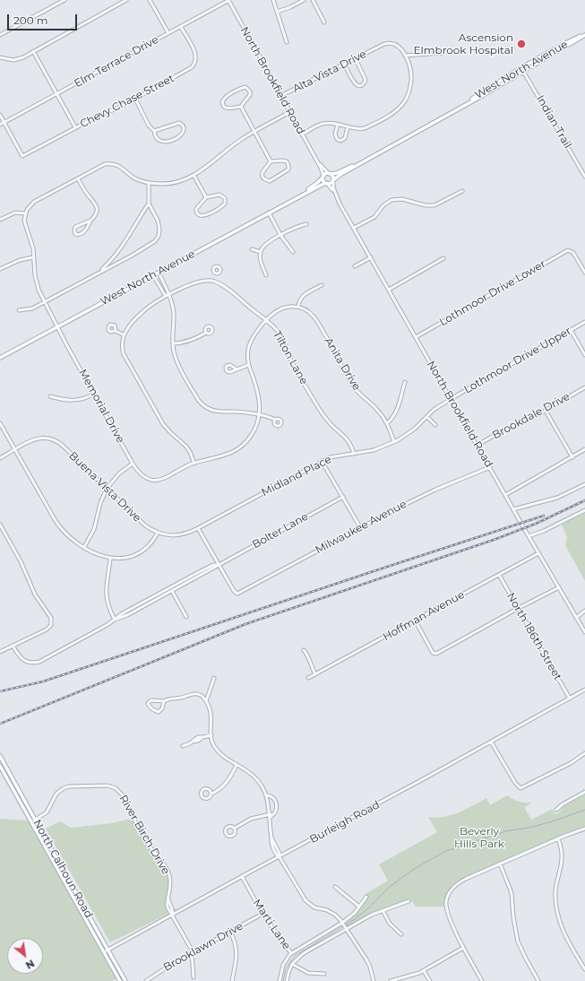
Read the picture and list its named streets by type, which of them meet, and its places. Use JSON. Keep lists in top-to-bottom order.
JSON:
{
  "streets": {
    "main road": ["West North Avenue", "North Calhoun Road"],
    "street": [
      "Elm Terrace Drive",
      "Alta Vista Drive",
      "North Brookfield Road",
      "Chevy Chase Street",
      "Indian Trail",
      "Lothmoor Drive Lower",
      "Tilton Lane",
      "Lothmoor Drive Upper",
      "Anita Drive",
      "Memorial Drive",
      "Brookdale Drive",
      "Midland Place",
      "Buena Vista Drive",
      "Milwaukee Avenue",
      "Bolter Lane",
      "Hoffman Avenue",
      "North 186th Street",
      "Burleigh Road",
      "River Birch Drive",
      "Marti Lane",
      "Brooklawn Drive"
    ]
  },
  "crossings": [
    ["Elm Terrace Drive", "North Brookfield Road"],
    ["Elm Terrace Drive", "Chevy Chase Street"],
    ["West North Avenue", "North Brookfield Road"],
    ["West North Avenue", "Indian Trail"],
    ["West North Avenue", "Memorial Drive"],
    ["Alta Vista Drive", "North Brookfield Road"],
    ["North Brookfield Road", "Lothmoor Drive Lower"],
    ["North Brookfield Road", "Lothmoor Drive Upper"],
    ["North Brookfield Road", "Brookdale Drive"],
    ["North Brookfield Road", "Midland Place"],
    ["North Brookfield Road", "Milwaukee Avenue"],
    ["North Brookfield Road", "Hoffman Avenue"],
    ["Tilton Lane", "Midland Place"],
    ["Lothmoor Drive Upper", "Midland Place"],
    ["Anita Drive", "Midland Place"],
    ["Midland Place", "Buena Vista Drive"],
    ["Milwaukee Avenue", "Bolter Lane"],
    ["Hoffman Avenue", "North 186th Street"],
    ["North 186th Street", "Burleigh Road"],
    ["Burleigh Road", "River Birch Drive"],
    ["Burleigh Road", "North Calhoun Road"],
    ["Burleigh Road", "Marti Lane"],
    ["River Birch Drive", "North Calhoun Road"],
    ["River Birch Drive", "Brooklawn Drive"],
    ["Marti Lane", "Brooklawn Drive"]
  ],
  "parks": ["Beverly Hills Park"],
  "places": ["Ascension Elmbrook Hospital"],
  "scale_bar": "200 m",
  "north": "bottom right"
}
